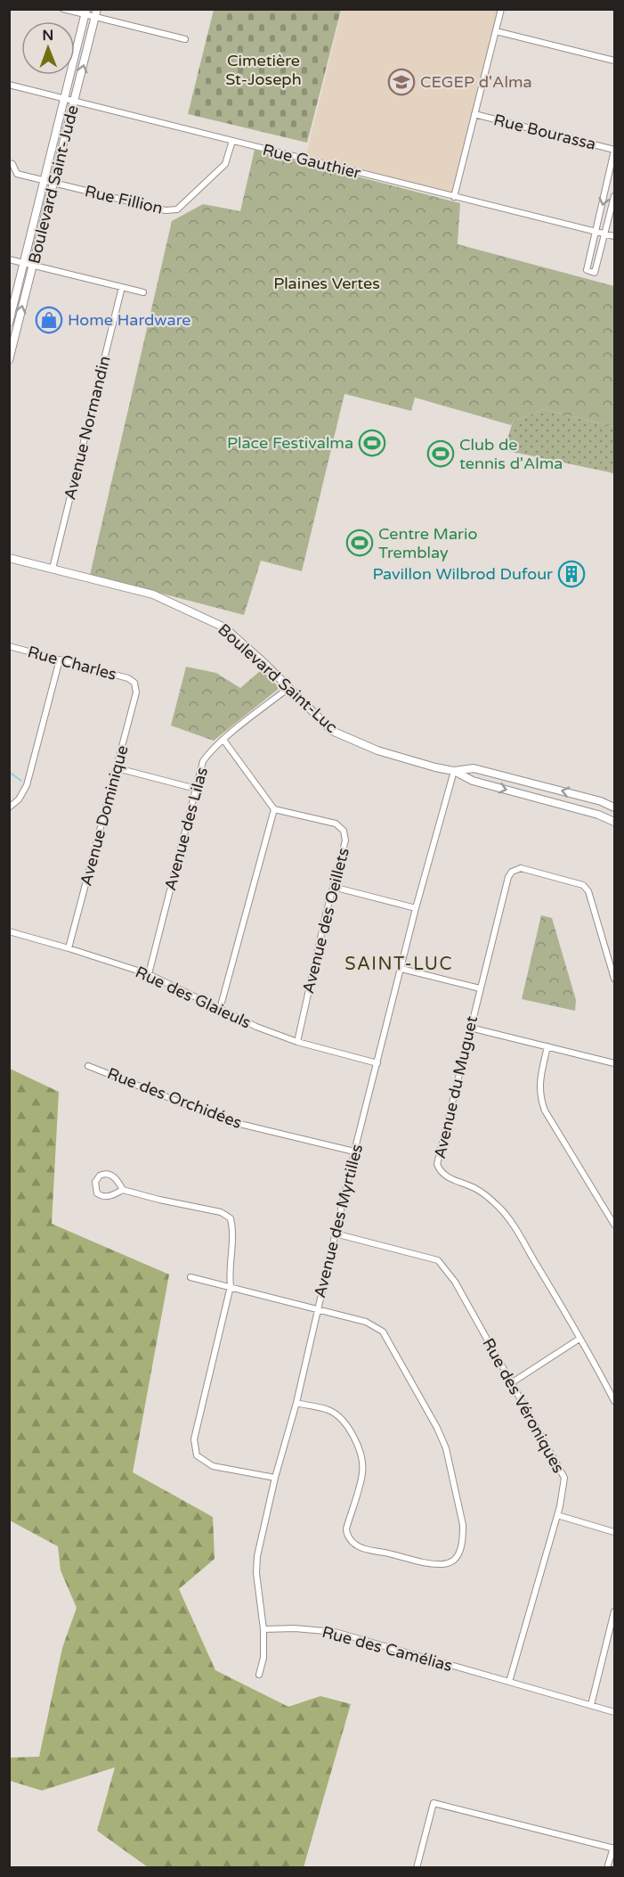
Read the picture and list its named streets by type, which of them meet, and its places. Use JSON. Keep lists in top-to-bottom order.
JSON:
{
  "streets": {
    "street": [
      "Rue Bourassa",
      "Rue Gauthier",
      "Boulevard Saint-Jude",
      "Rue Fillion",
      "Avenue Normandin",
      "Rue Charles",
      "Boulevard Saint-Luc",
      "Avenue Dominique",
      "Avenue des Lilas",
      "Avenue des Oeillets",
      "Rue des Glaieuls",
      "Avenue du Muguet",
      "Rue des Orchidées",
      "Avenue des Myrtilles",
      "Rue des Véroniques",
      "Rue des Camélias"
    ]
  },
  "crossings": [
    ["Rue Gauthier", "Boulevard Saint-Jude"],
    ["Rue Gauthier", "Rue Fillion"],
    ["Boulevard Saint-Jude", "Rue Fillion"],
    ["Avenue Normandin", "Boulevard Saint-Luc"],
    ["Rue Charles", "Avenue Dominique"],
    ["Boulevard Saint-Luc", "Avenue des Lilas"],
    ["Boulevard Saint-Luc", "Avenue des Myrtilles"],
    ["Avenue Dominique", "Rue des Glaieuls"],
    ["Avenue des Lilas", "Rue des Glaieuls"],
    ["Avenue des Oeillets", "Rue des Glaieuls"],
    ["Rue des Glaieuls", "Avenue des Myrtilles"],
    ["Rue des Orchidées", "Avenue des Myrtilles"],
    ["Avenue des Myrtilles", "Rue des Véroniques"],
    ["Avenue des Myrtilles", "Rue des Camélias"],
    ["Rue des Véroniques", "Rue des Camélias"]
  ],
  "districts": ["SAINT-LUC"],
  "parks": ["Cimetière St-Joseph", "Plaines Vertes"],
  "places": {
    "school or university": ["CEGEP d'Alma"],
    "shop": ["Home Hardware"],
    "sports": ["Place Festivalma", "Club de tennis d'Alma", "Centre Mario Tremblay"],
    "building": ["Pavillon Wilbrod Dufour"]
  },
  "north": "top"
}
